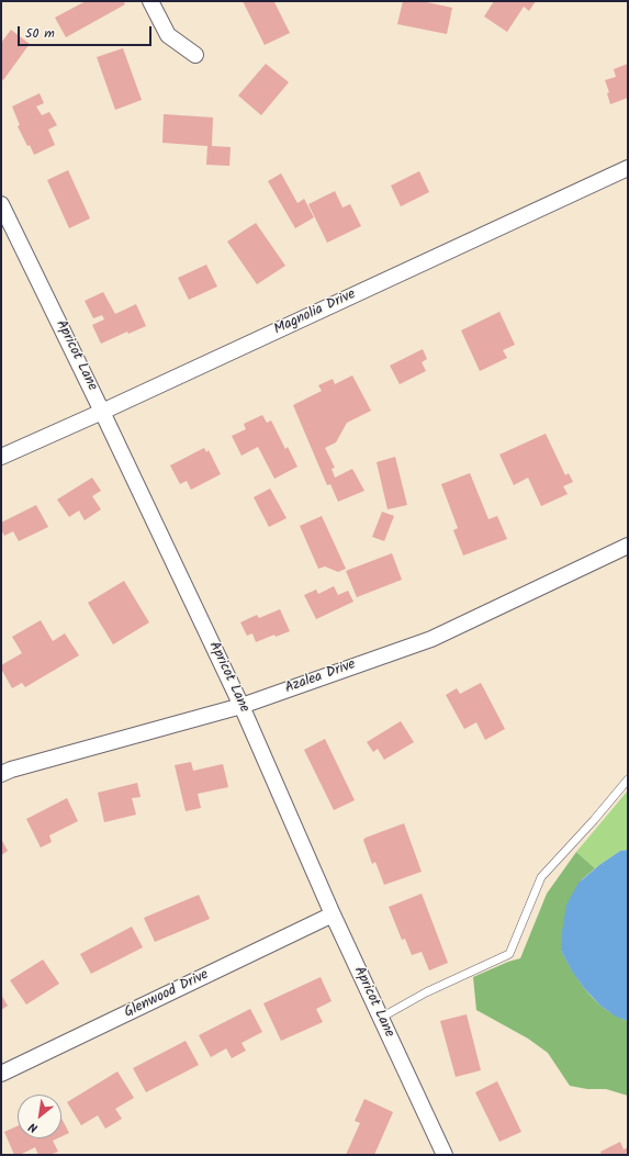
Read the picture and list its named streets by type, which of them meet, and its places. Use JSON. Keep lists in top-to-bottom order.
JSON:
{
  "streets": {
    "street": [
      "Magnolia Drive",
      "Apricot Lane",
      "Azalea Drive",
      "Glenwood Drive"
    ]
  },
  "crossings": [
    ["Magnolia Drive", "Apricot Lane"],
    ["Apricot Lane", "Azalea Drive"],
    ["Apricot Lane", "Glenwood Drive"]
  ],
  "scale_bar": "50 m",
  "north": "bottom left"
}
